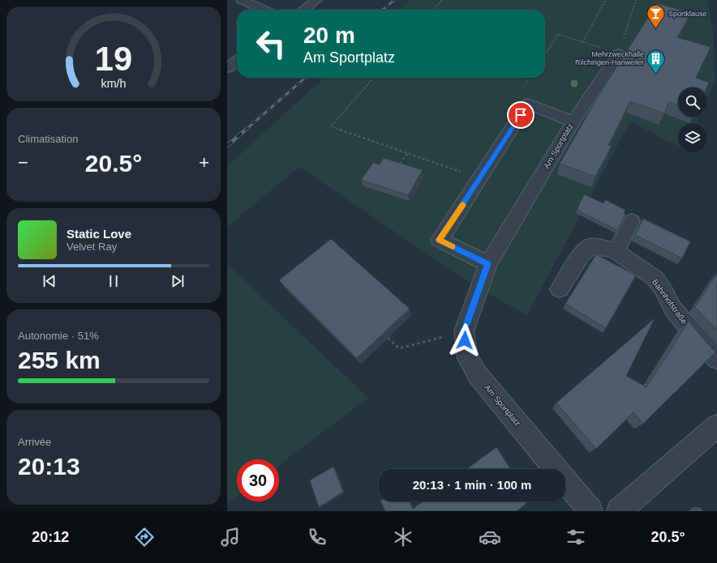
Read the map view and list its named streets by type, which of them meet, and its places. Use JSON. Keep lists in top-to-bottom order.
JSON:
{
  "streets": {
    "street": ["Am Sportplatz", "Bahnhofstraße"]
  },
  "places": {
    "bar": ["Sportklause"],
    "building": ["Mehrzweckhalle Rilchingen-Hanweiler"]
  },
  "page": {
    "turn": ["20 m", "Am Sportplatz"],
    "tile": [
      "Climatisation",
      ["Autonomie · 51%", "255 km"],
      ["Arrivée", "20:13"]
    ],
    "heat": ["−", "20.5°", "+"],
    "song": ["Static Love", "Velvet Ray"],
    "limit": "30",
    "trip": "20:13 · 1 min · 100 m",
    "tabs": ["20:12", "20.5°"],
    "gauge": ["19", "km/h"]
  }
}
